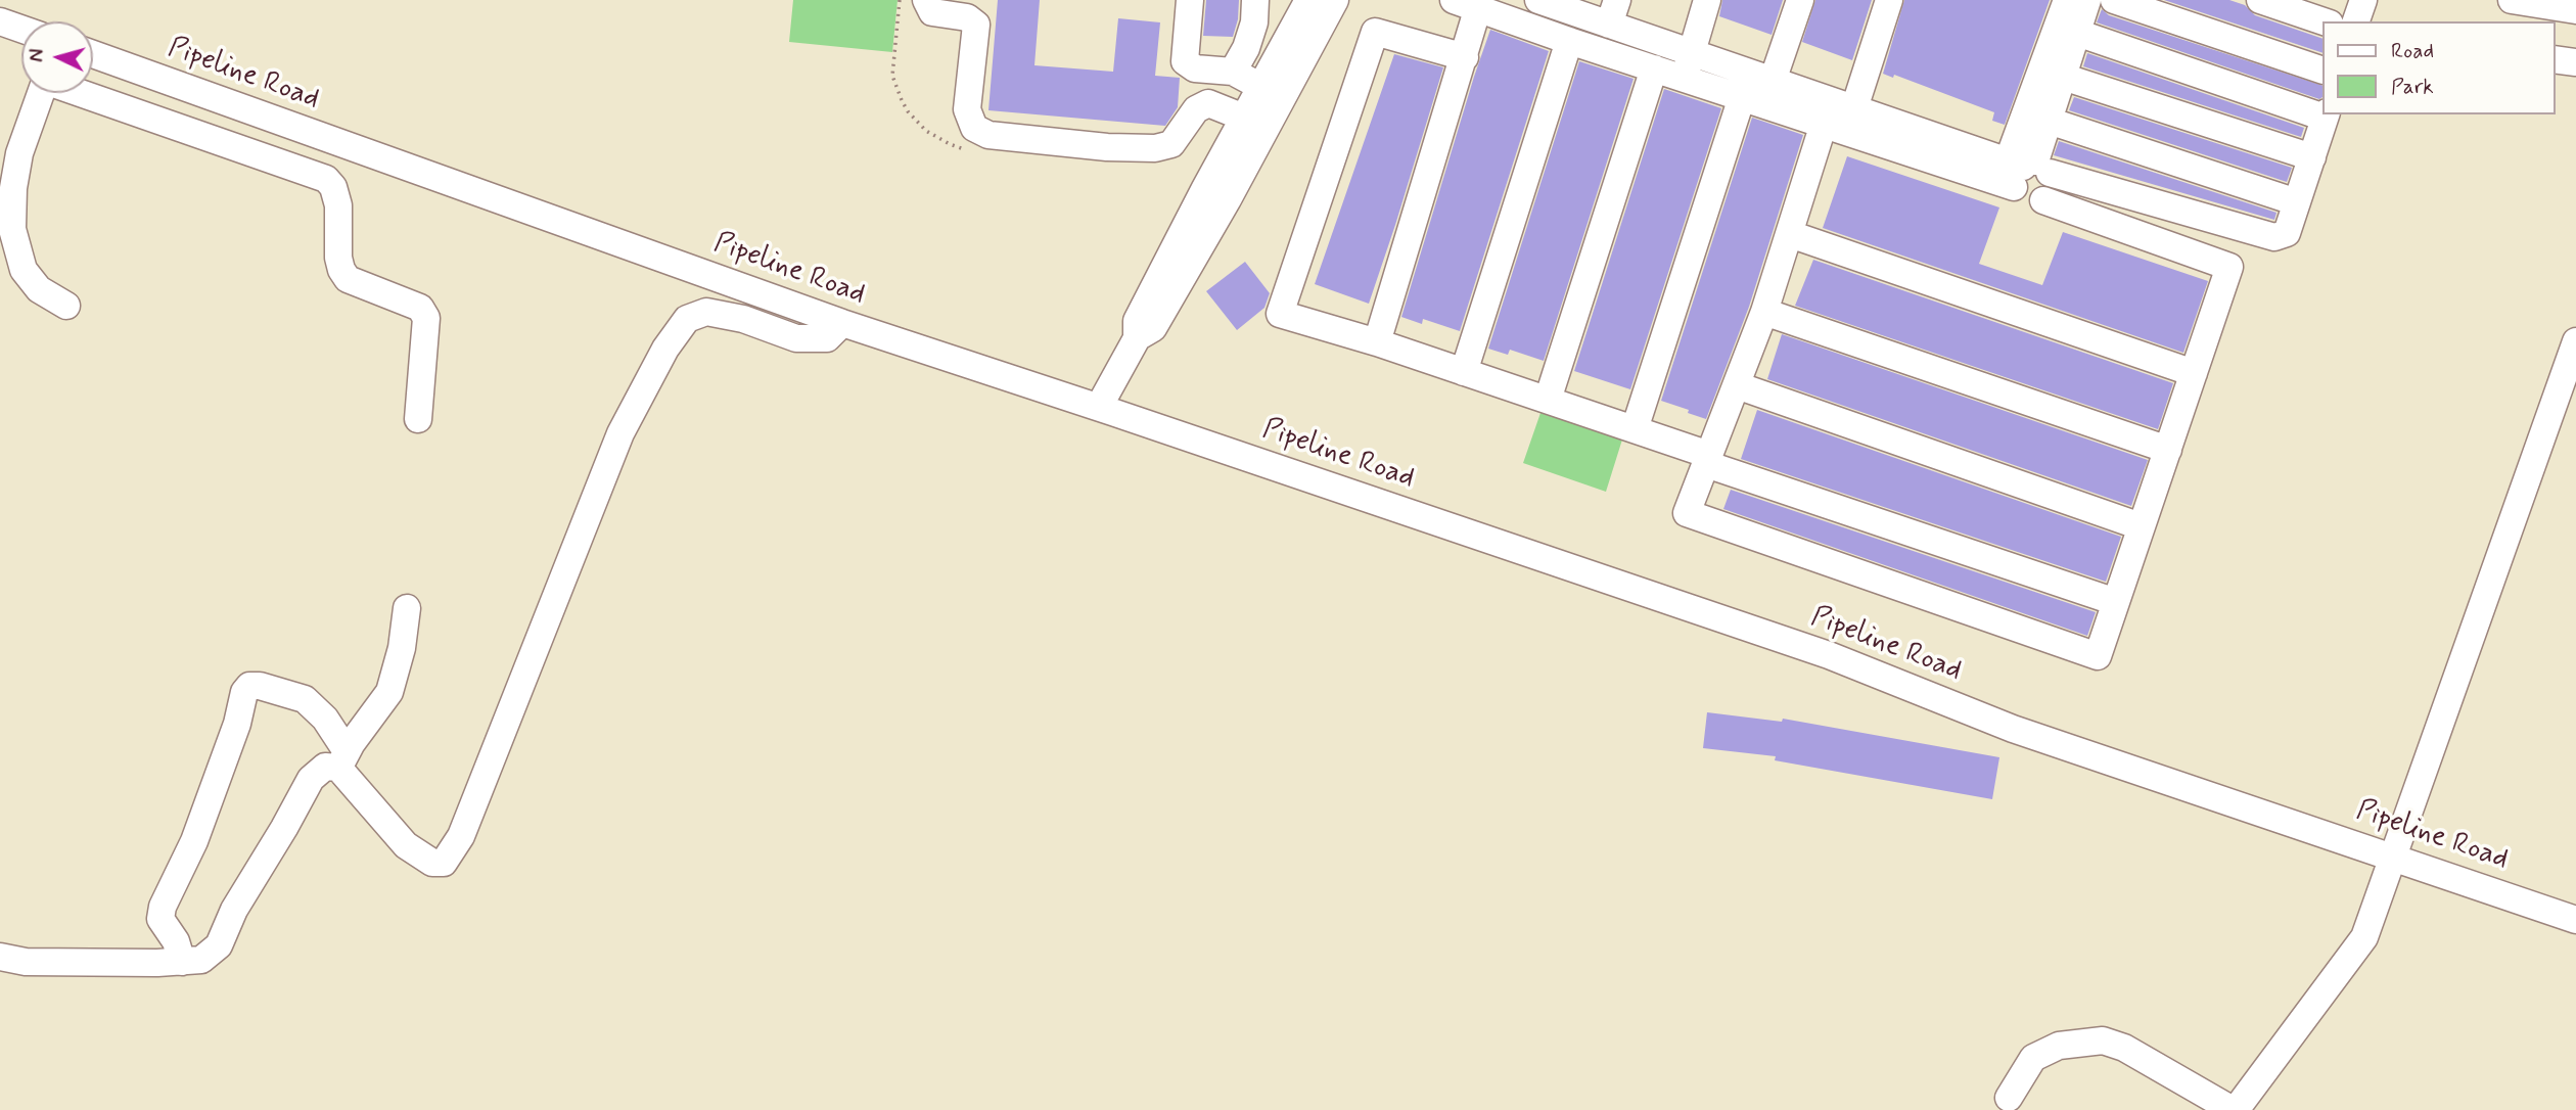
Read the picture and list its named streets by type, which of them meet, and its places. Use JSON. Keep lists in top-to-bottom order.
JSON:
{
  "streets": {
    "street": ["Pipeline Road"]
  },
  "legend": ["Road", "Park"],
  "north": "left"
}
